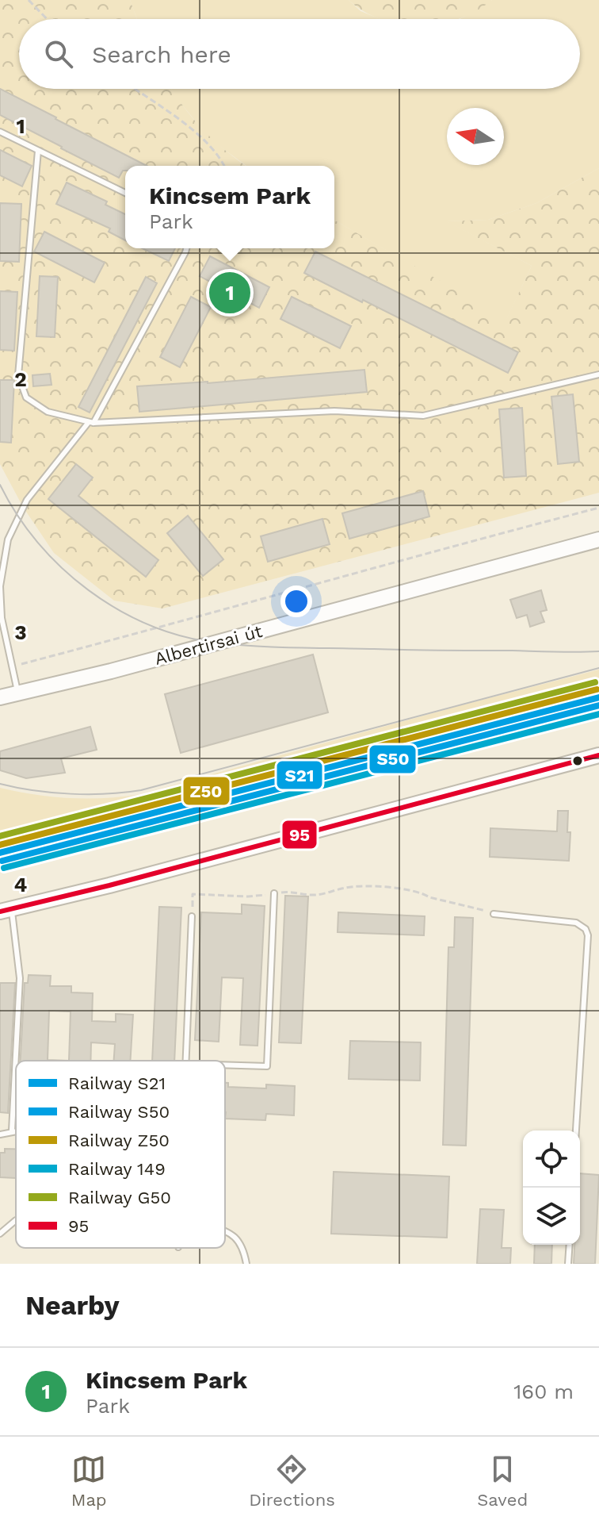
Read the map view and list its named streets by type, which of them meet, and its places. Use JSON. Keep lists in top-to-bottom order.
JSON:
{
  "streets": {
    "street": ["Albertirsai út"]
  },
  "lines": [
    "rail line G50",
    "rail line Z50",
    "rail line S21",
    "rail line S50",
    "rail line 149",
    "transit line 95"
  ],
  "legend": [
    "Railway S21",
    "Railway S50",
    "Railway Z50",
    "Railway 149",
    "Railway G50",
    "95"
  ],
  "north": "left",
  "page": {
    "search": "Search here",
    "popup": ["Kincsem Park", "Park"],
    "pins": "1",
    "heading": "Nearby",
    "list": [
      {
        "mark": "1",
        "name": "Kincsem Park",
        "note": "Park",
        "value": "160 m"
      }
    ],
    "nav": ["Map", "Directions", "Saved"]
  },
  "grid": {
    "rows": [
      "1",
      "2",
      "3",
      "4"
    ]
  }
}
